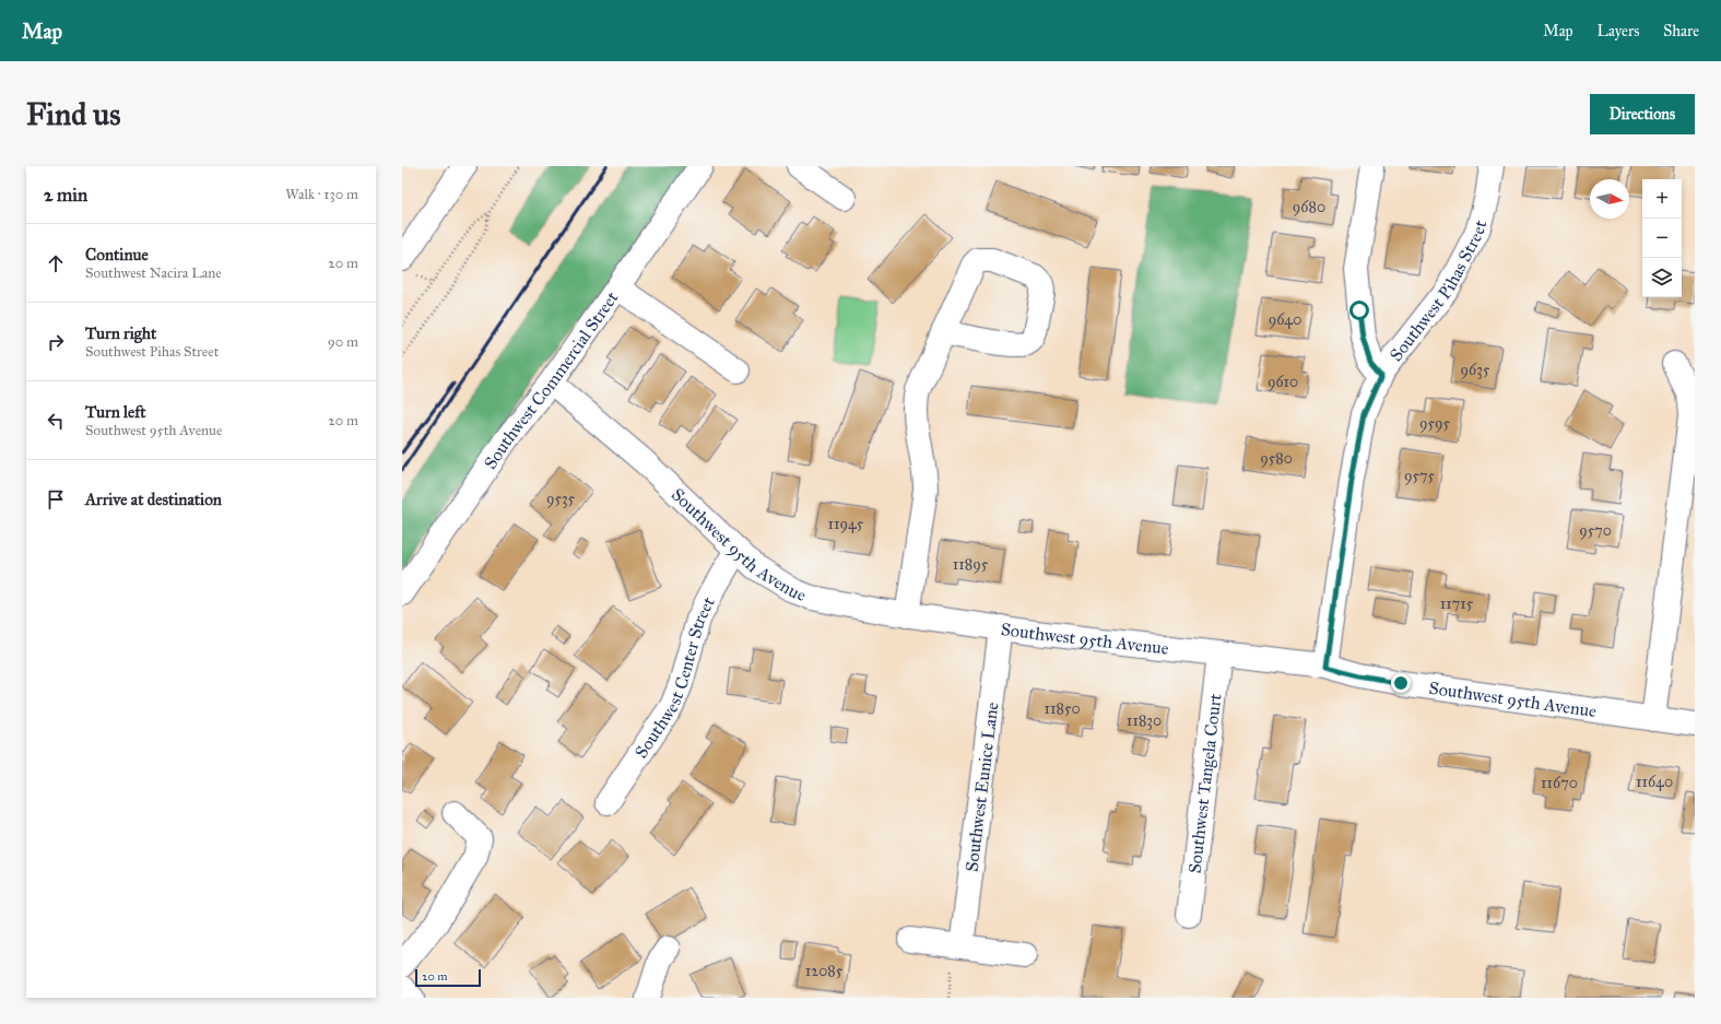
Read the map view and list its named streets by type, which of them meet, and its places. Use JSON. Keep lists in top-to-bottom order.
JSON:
{
  "streets": {
    "street": [
      "Southwest Pihas Street",
      "Southwest Commercial Street",
      "Southwest 95th Avenue",
      "Southwest Center Street",
      "Southwest Tangela Court",
      "Southwest Eunice Lane"
    ]
  },
  "crossings": [
    ["Southwest Pihas Street", "Southwest 95th Avenue"],
    ["Southwest Commercial Street", "Southwest 95th Avenue"],
    ["Southwest 95th Avenue", "Southwest Center Street"],
    ["Southwest 95th Avenue", "Southwest Tangela Court"],
    ["Southwest 95th Avenue", "Southwest Eunice Lane"]
  ],
  "house_numbers": [
    "9680",
    "9640",
    "9635",
    "9610",
    "9595",
    "9580",
    "9575",
    "9535",
    "11945",
    "9570",
    "11895",
    "11715",
    "11850",
    "11830",
    "11640",
    "11670",
    "12085"
  ],
  "scale_bar": "20 m",
  "north": "right",
  "page": {
    "header": "Map",
    "nav": ["Map", "Layers", "Share"],
    "buttons": "Directions",
    "title": "Find us",
    "heading": ["2 min", "Walk · 130 m"],
    "map_buttons": ["+", "−"],
    "list": [
      ["Continue", "Southwest Nacira Lane", "20 m"],
      ["Turn right", "Southwest Pihas Street", "90 m"],
      ["Turn left", "Southwest 95th Avenue", "20 m"],
      "Arrive at destination"
    ],
    "scale": "20 m"
  }
}
